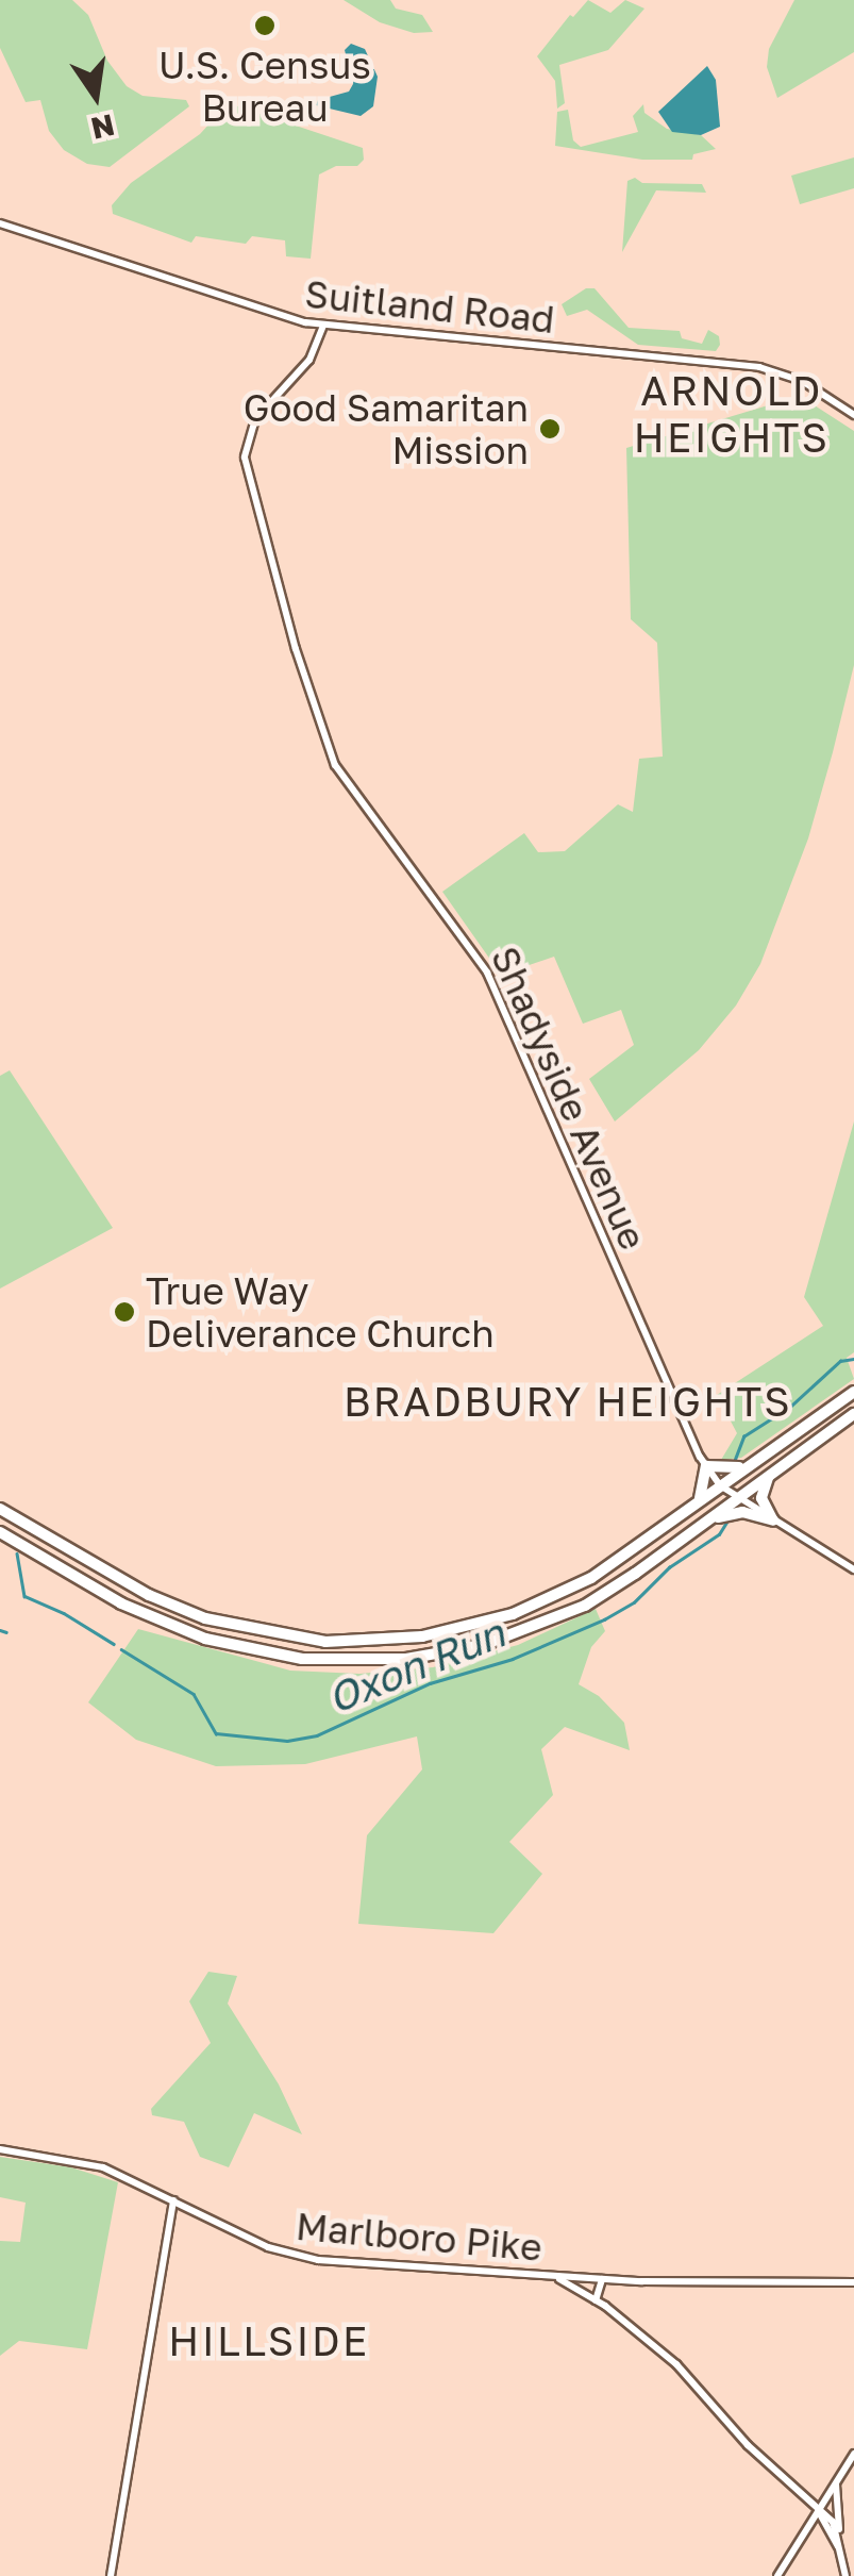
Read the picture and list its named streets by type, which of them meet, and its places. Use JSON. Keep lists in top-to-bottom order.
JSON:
{
  "streets": {
    "main road": ["Suitland Road", "Shadyside Avenue", "Marlboro Pike"]
  },
  "crossings": [
    ["Suitland Road", "Shadyside Avenue"]
  ],
  "districts": ["ARNOLD HEIGHTS", "BRADBURY HEIGHTS", "HILLSIDE"],
  "water": ["Oxon Run"],
  "places": ["U.S. Census Bureau", "Good Samaritan Mission", "True Way Deliverance Church"],
  "north": "bottom"
}
